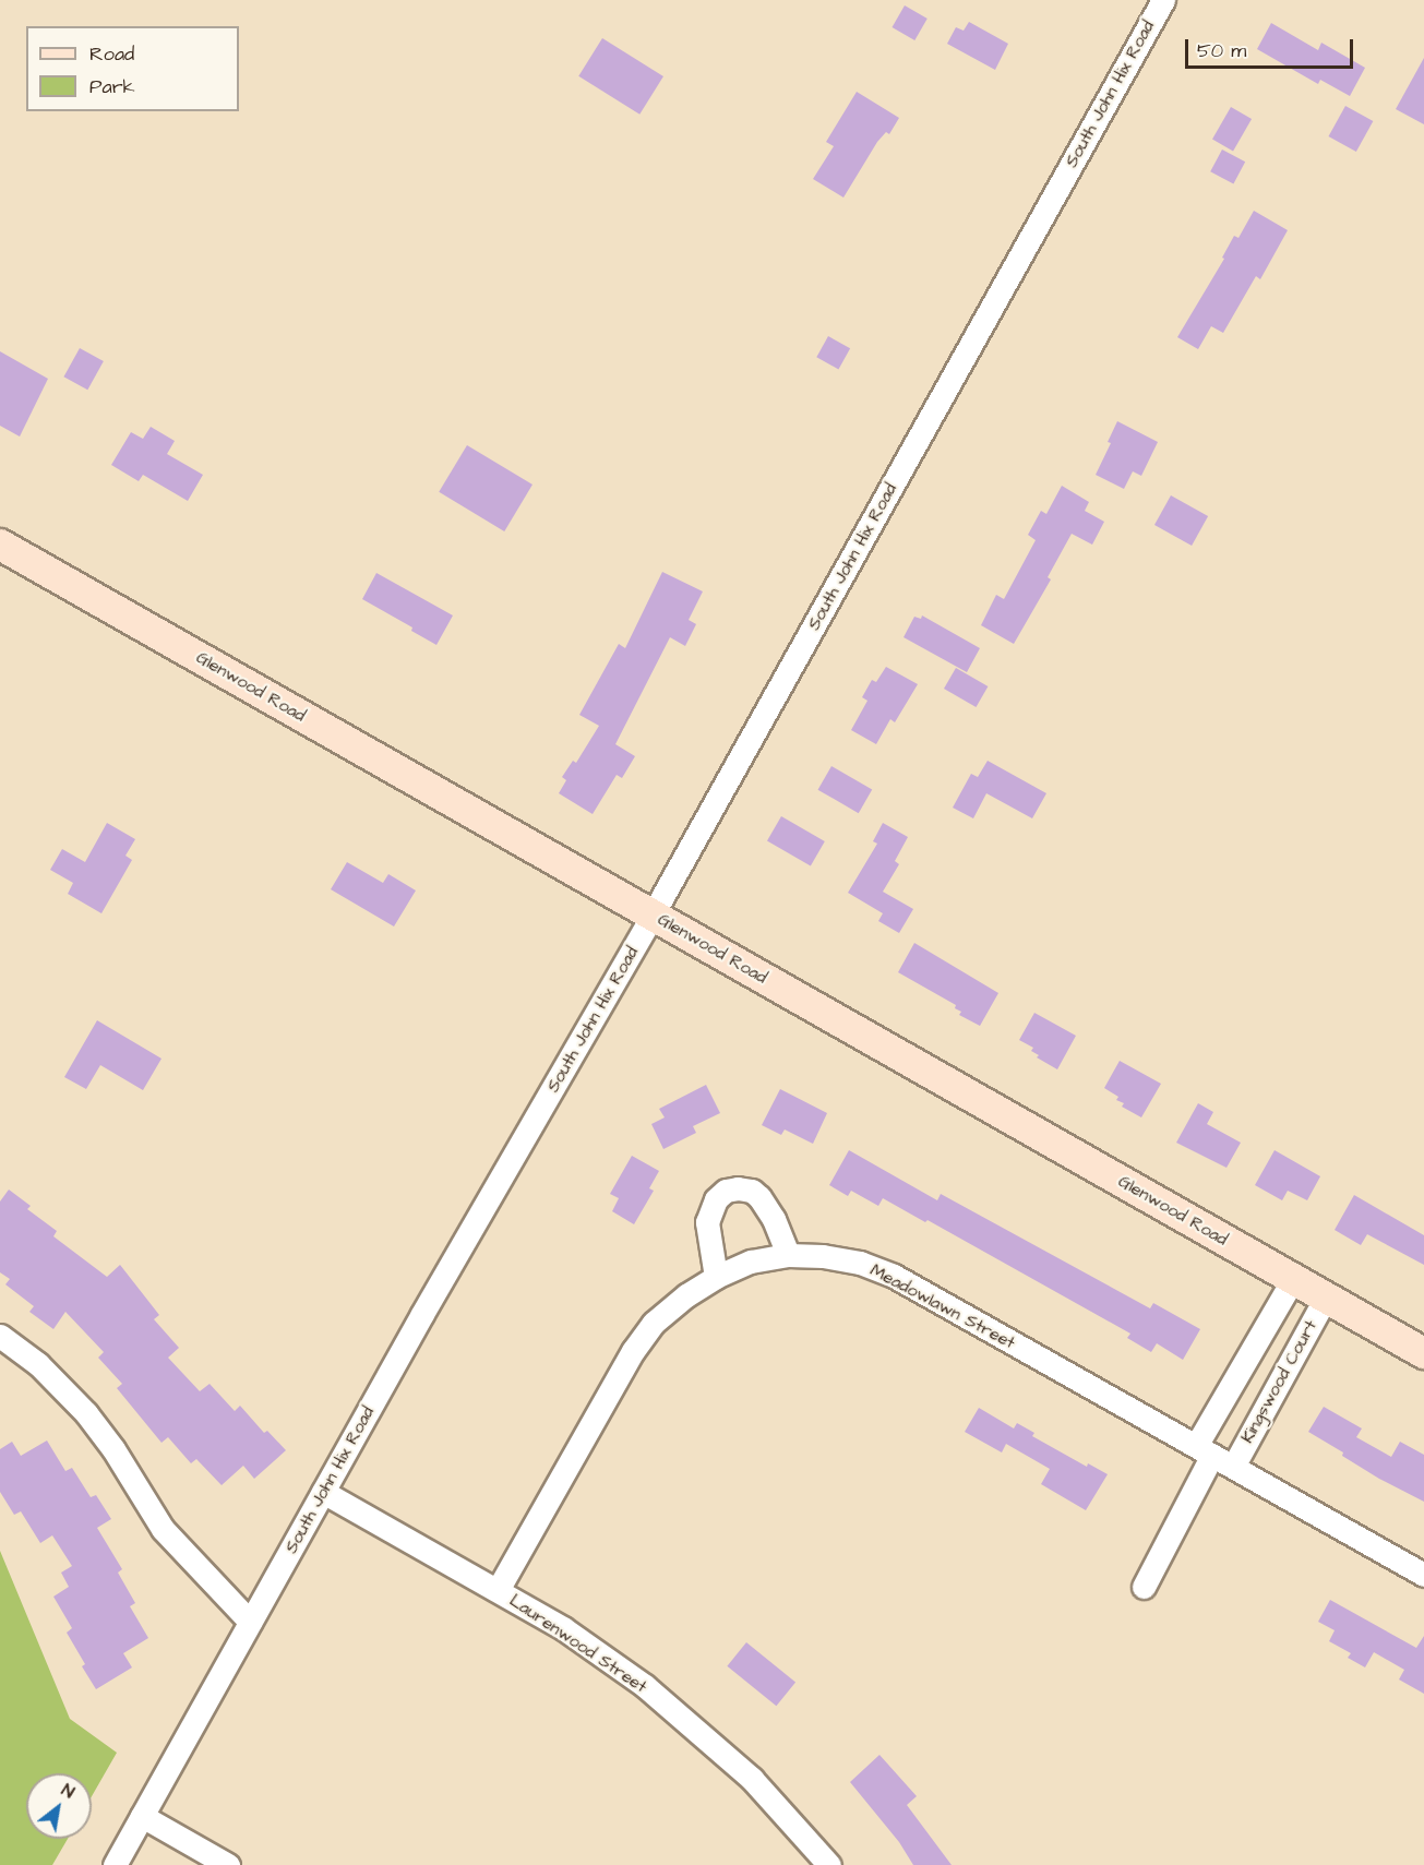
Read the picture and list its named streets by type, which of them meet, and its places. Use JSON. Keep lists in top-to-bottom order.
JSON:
{
  "streets": {
    "street": [
      "South John Hix Road",
      "Glenwood Road",
      "Meadowlawn Street",
      "Kingswood Court",
      "Laurenwood Street"
    ]
  },
  "crossings": [
    ["South John Hix Road", "Glenwood Road"],
    ["South John Hix Road", "Laurenwood Street"],
    ["Glenwood Road", "Kingswood Court"],
    ["Meadowlawn Street", "Kingswood Court"],
    ["Meadowlawn Street", "Laurenwood Street"]
  ],
  "legend": ["Road", "Park"],
  "scale_bar": "50 m",
  "north": "top right"
}
